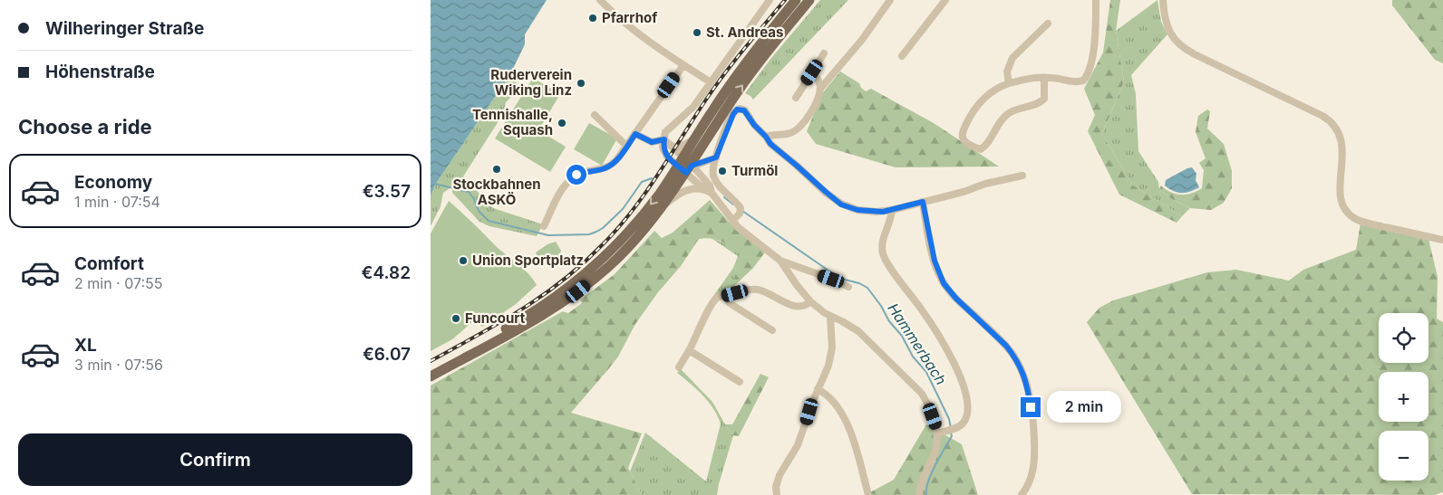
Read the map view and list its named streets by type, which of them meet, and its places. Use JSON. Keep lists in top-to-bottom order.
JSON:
{
  "water": ["Hammerbach"],
  "places": [
    "Pfarrhof",
    "St. Andreas",
    "Ruderverein Wiking Linz",
    "Tennishalle, Squash",
    "Stockbahnen ASKÖ",
    "Turmöl",
    "Union Sportplatz",
    "Funcourt"
  ],
  "page": {
    "banner": ["Wilheringer Straße", "Höhenstraße"],
    "heading": "Choose a ride",
    "list": [
      {
        "name": "Economy",
        "note": "1 min · 07:54",
        "value": "€3.57"
      },
      {
        "name": "Comfort",
        "note": "2 min · 07:55",
        "value": "€4.82"
      },
      {
        "name": "XL",
        "note": "3 min · 07:56",
        "value": "€6.07"
      }
    ],
    "map_buttons": ["+", "−"],
    "bubble": "2 min",
    "buttons": "Confirm"
  }
}
